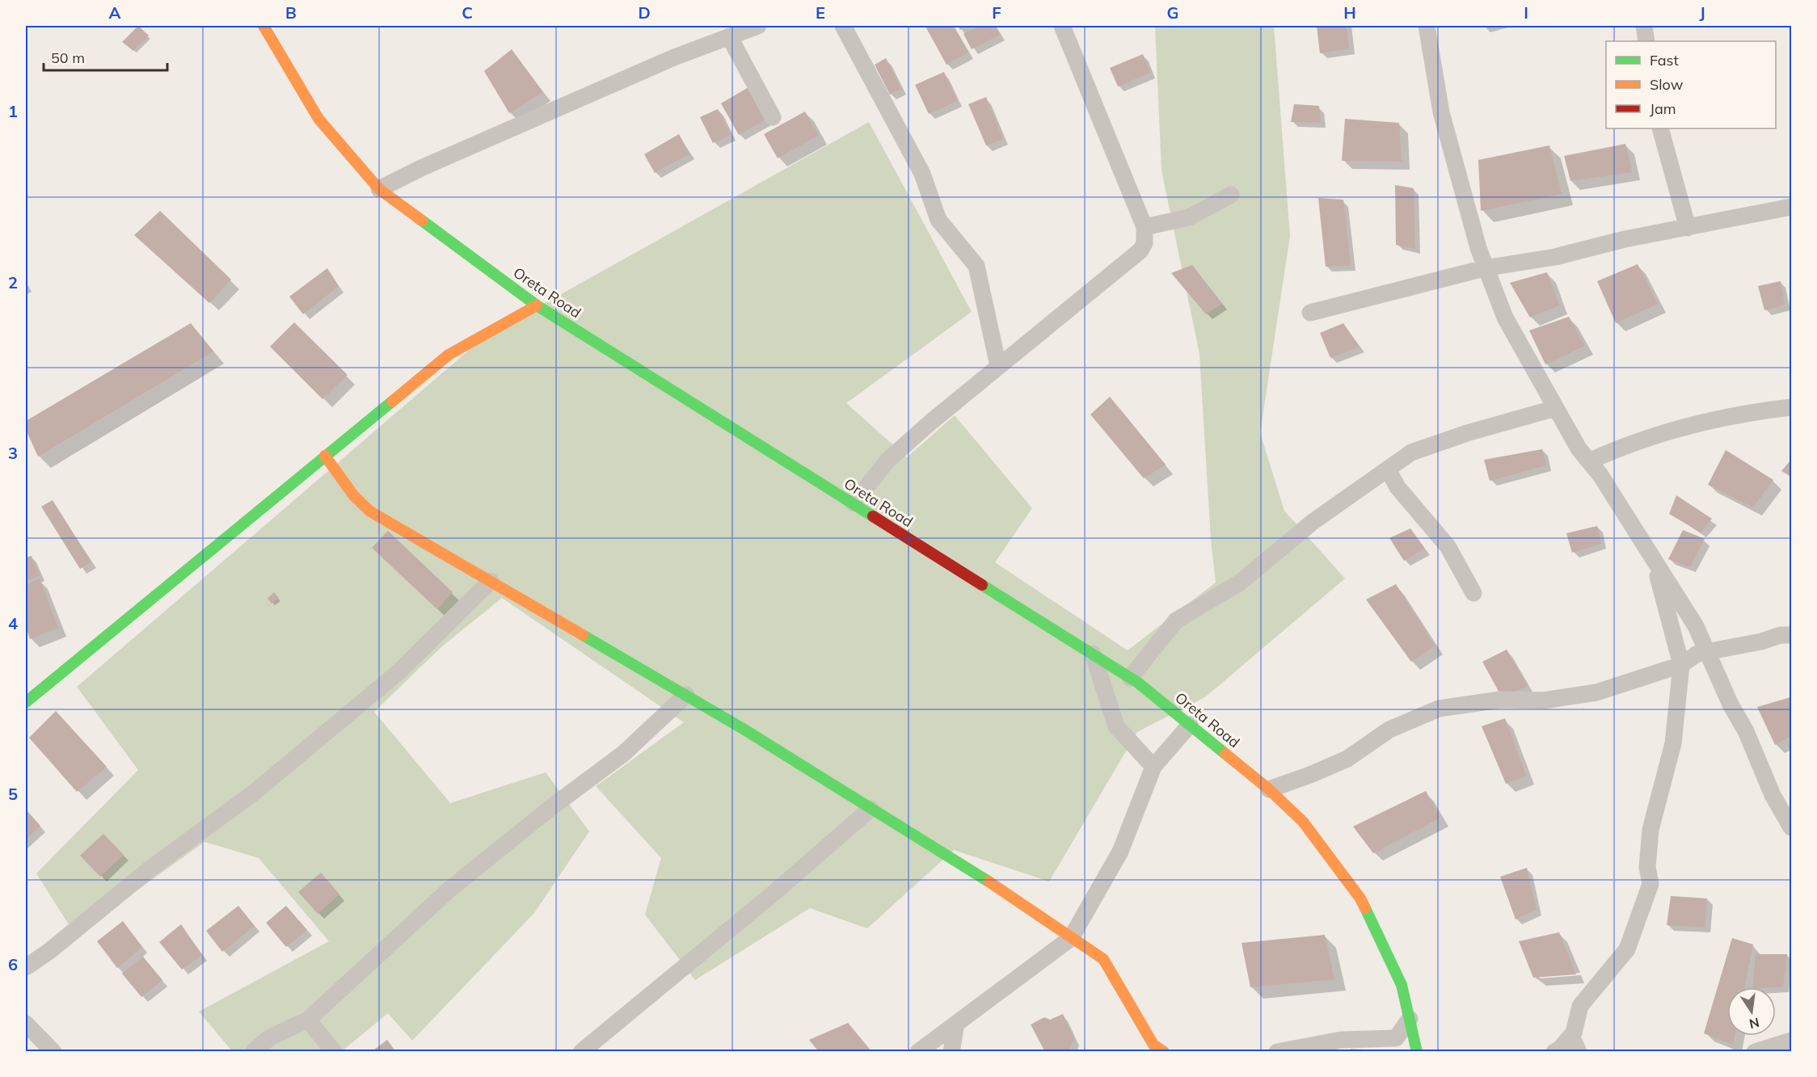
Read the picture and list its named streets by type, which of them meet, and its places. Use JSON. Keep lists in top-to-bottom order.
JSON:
{
  "streets": {
    "street": ["Oreta Road"]
  },
  "legend": ["Fast", "Slow", "Jam"],
  "scale_bar": "50 m",
  "north": "bottom",
  "grid": {
    "columns": [
      "A",
      "B",
      "C",
      "D",
      "E",
      "F",
      "G",
      "H",
      "I",
      "J"
    ],
    "rows": [
      "1",
      "2",
      "3",
      "4",
      "5",
      "6"
    ]
  }
}
